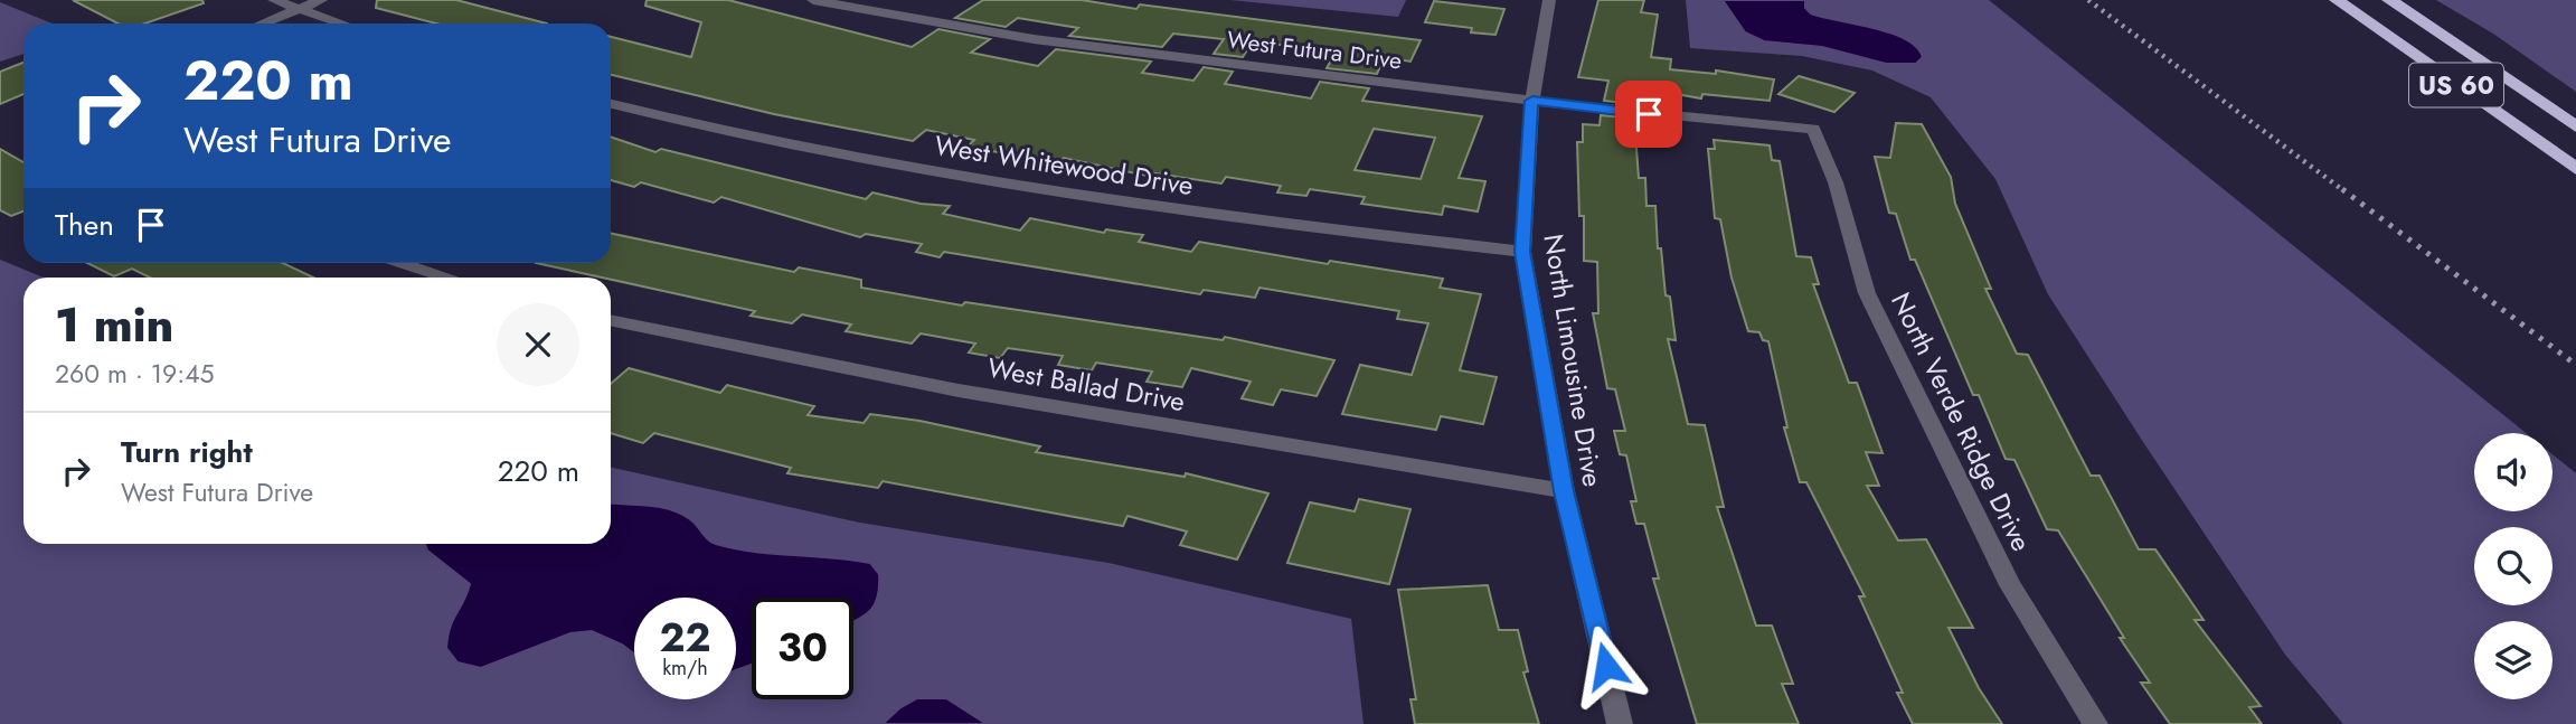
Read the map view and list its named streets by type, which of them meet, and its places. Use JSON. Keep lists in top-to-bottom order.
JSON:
{
  "streets": {
    "highway": ["US 60"],
    "street": [
      "West Futura Drive",
      "West Whitewood Drive",
      "North Limousine Drive",
      "West Ballad Drive",
      "North Verde Ridge Drive"
    ]
  },
  "crossings": [
    ["West Futura Drive", "North Limousine Drive"],
    ["West Futura Drive", "North Verde Ridge Drive"],
    ["West Whitewood Drive", "North Limousine Drive"],
    ["North Limousine Drive", "West Ballad Drive"]
  ],
  "page": {
    "turn": ["220 m", "West Futura Drive"],
    "then": "Then",
    "heading": ["1 min", "260 m · 19:45"],
    "list": [
      {
        "name": "Turn right",
        "note": "West Futura Drive",
        "value": "220 m"
      }
    ],
    "speed": "22 km/h",
    "limit": "30"
  }
}
